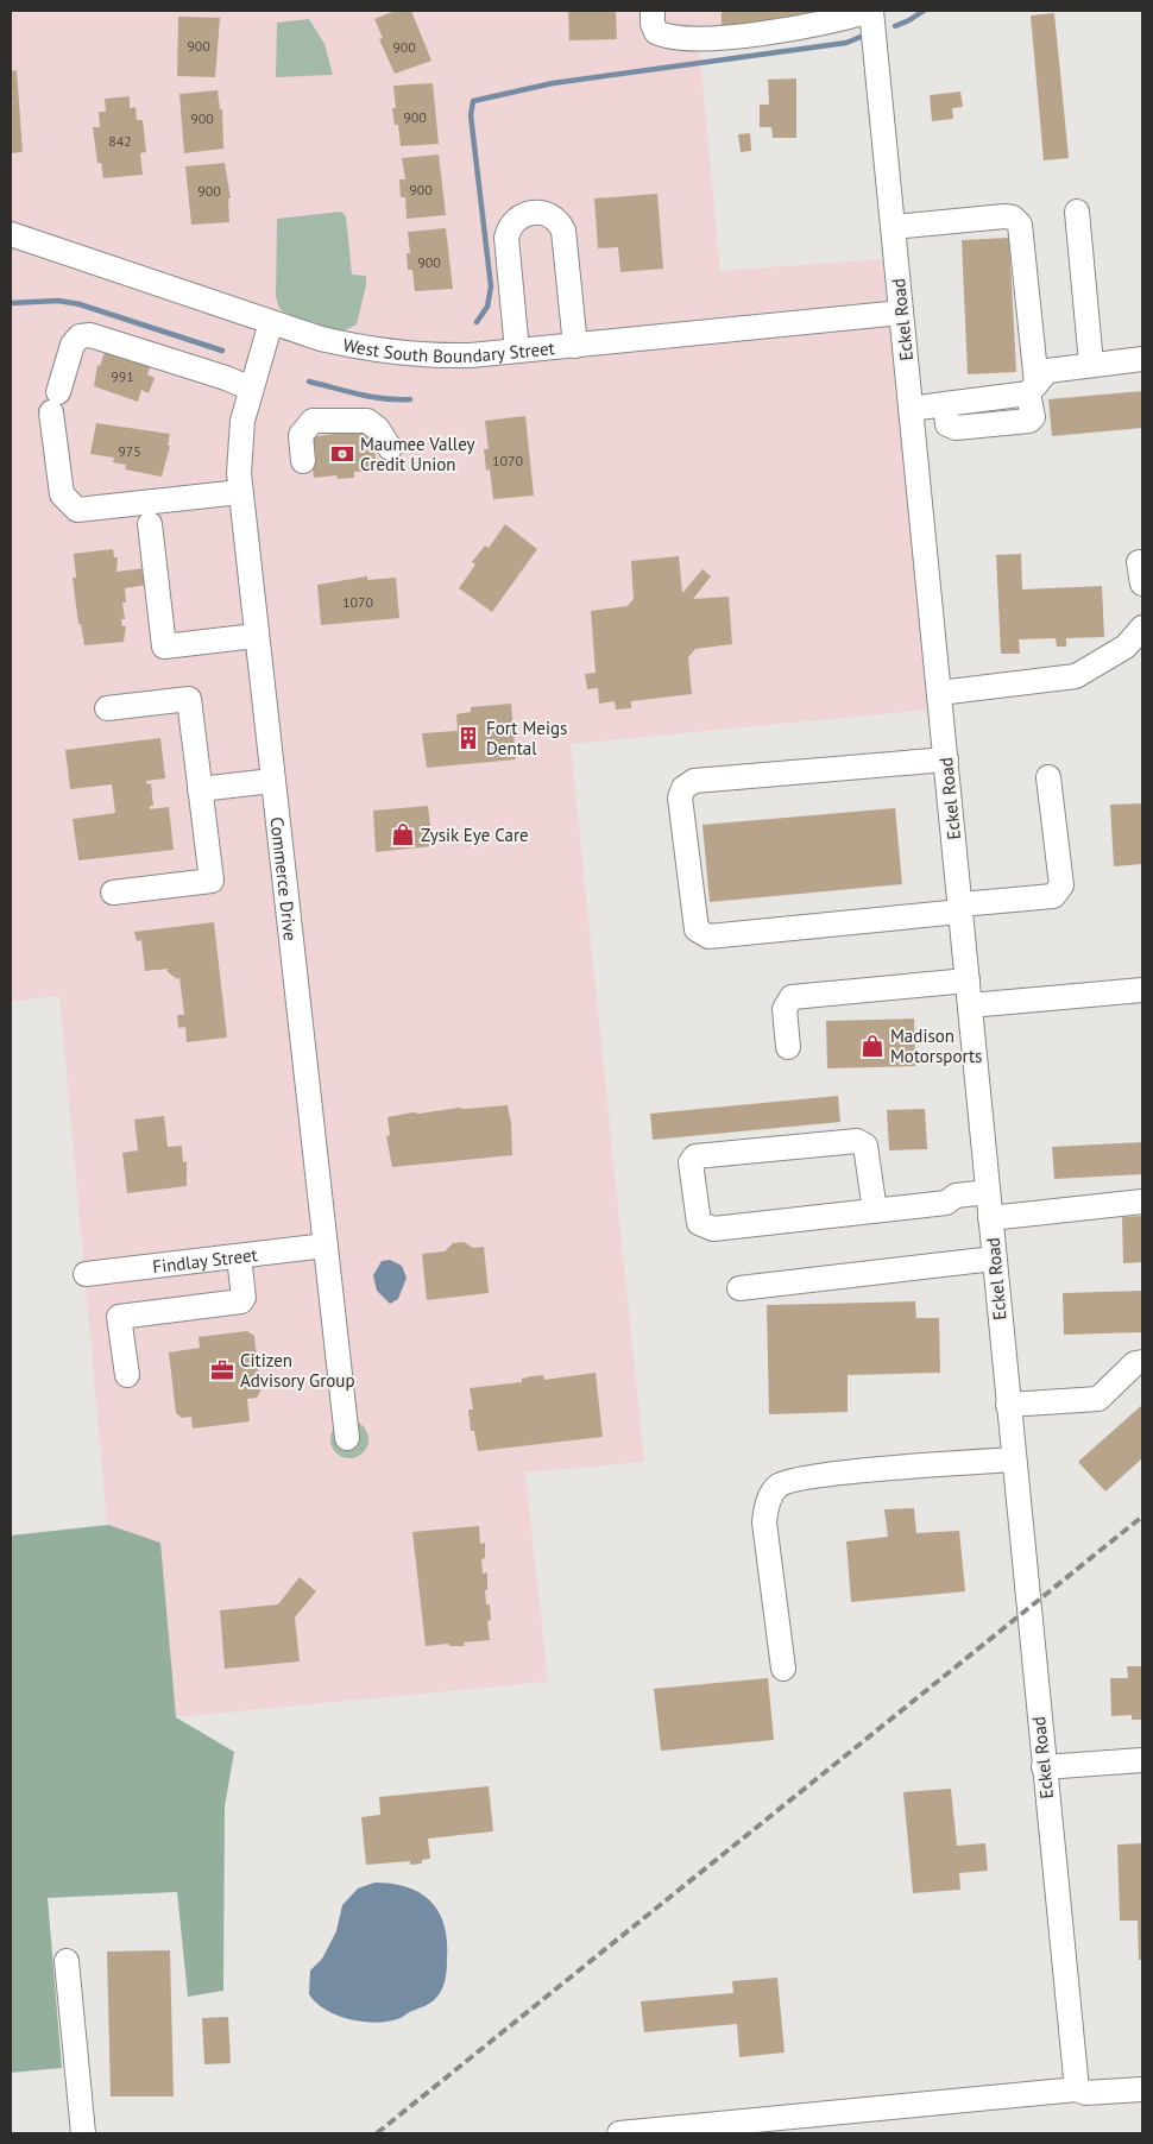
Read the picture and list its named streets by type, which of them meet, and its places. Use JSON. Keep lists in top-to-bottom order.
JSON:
{
  "streets": {
    "street": [
      "Eckel Road",
      "West South Boundary Street",
      "Commerce Drive",
      "Findlay Street"
    ]
  },
  "crossings": [
    ["Eckel Road", "West South Boundary Street"],
    ["West South Boundary Street", "Commerce Drive"],
    ["Commerce Drive", "Findlay Street"]
  ],
  "places": {
    "bank": ["Maumee Valley Credit Union"],
    "building": ["Fort Meigs Dental"],
    "shop": ["Zysik Eye Care", "Madison Motorsports"],
    "office": ["Citizen Advisory Group"]
  },
  "house_numbers": [
    "900",
    "900",
    "900",
    "900",
    "842",
    "900",
    "900",
    "900",
    "991",
    "975",
    "1070",
    "1070"
  ]
}
